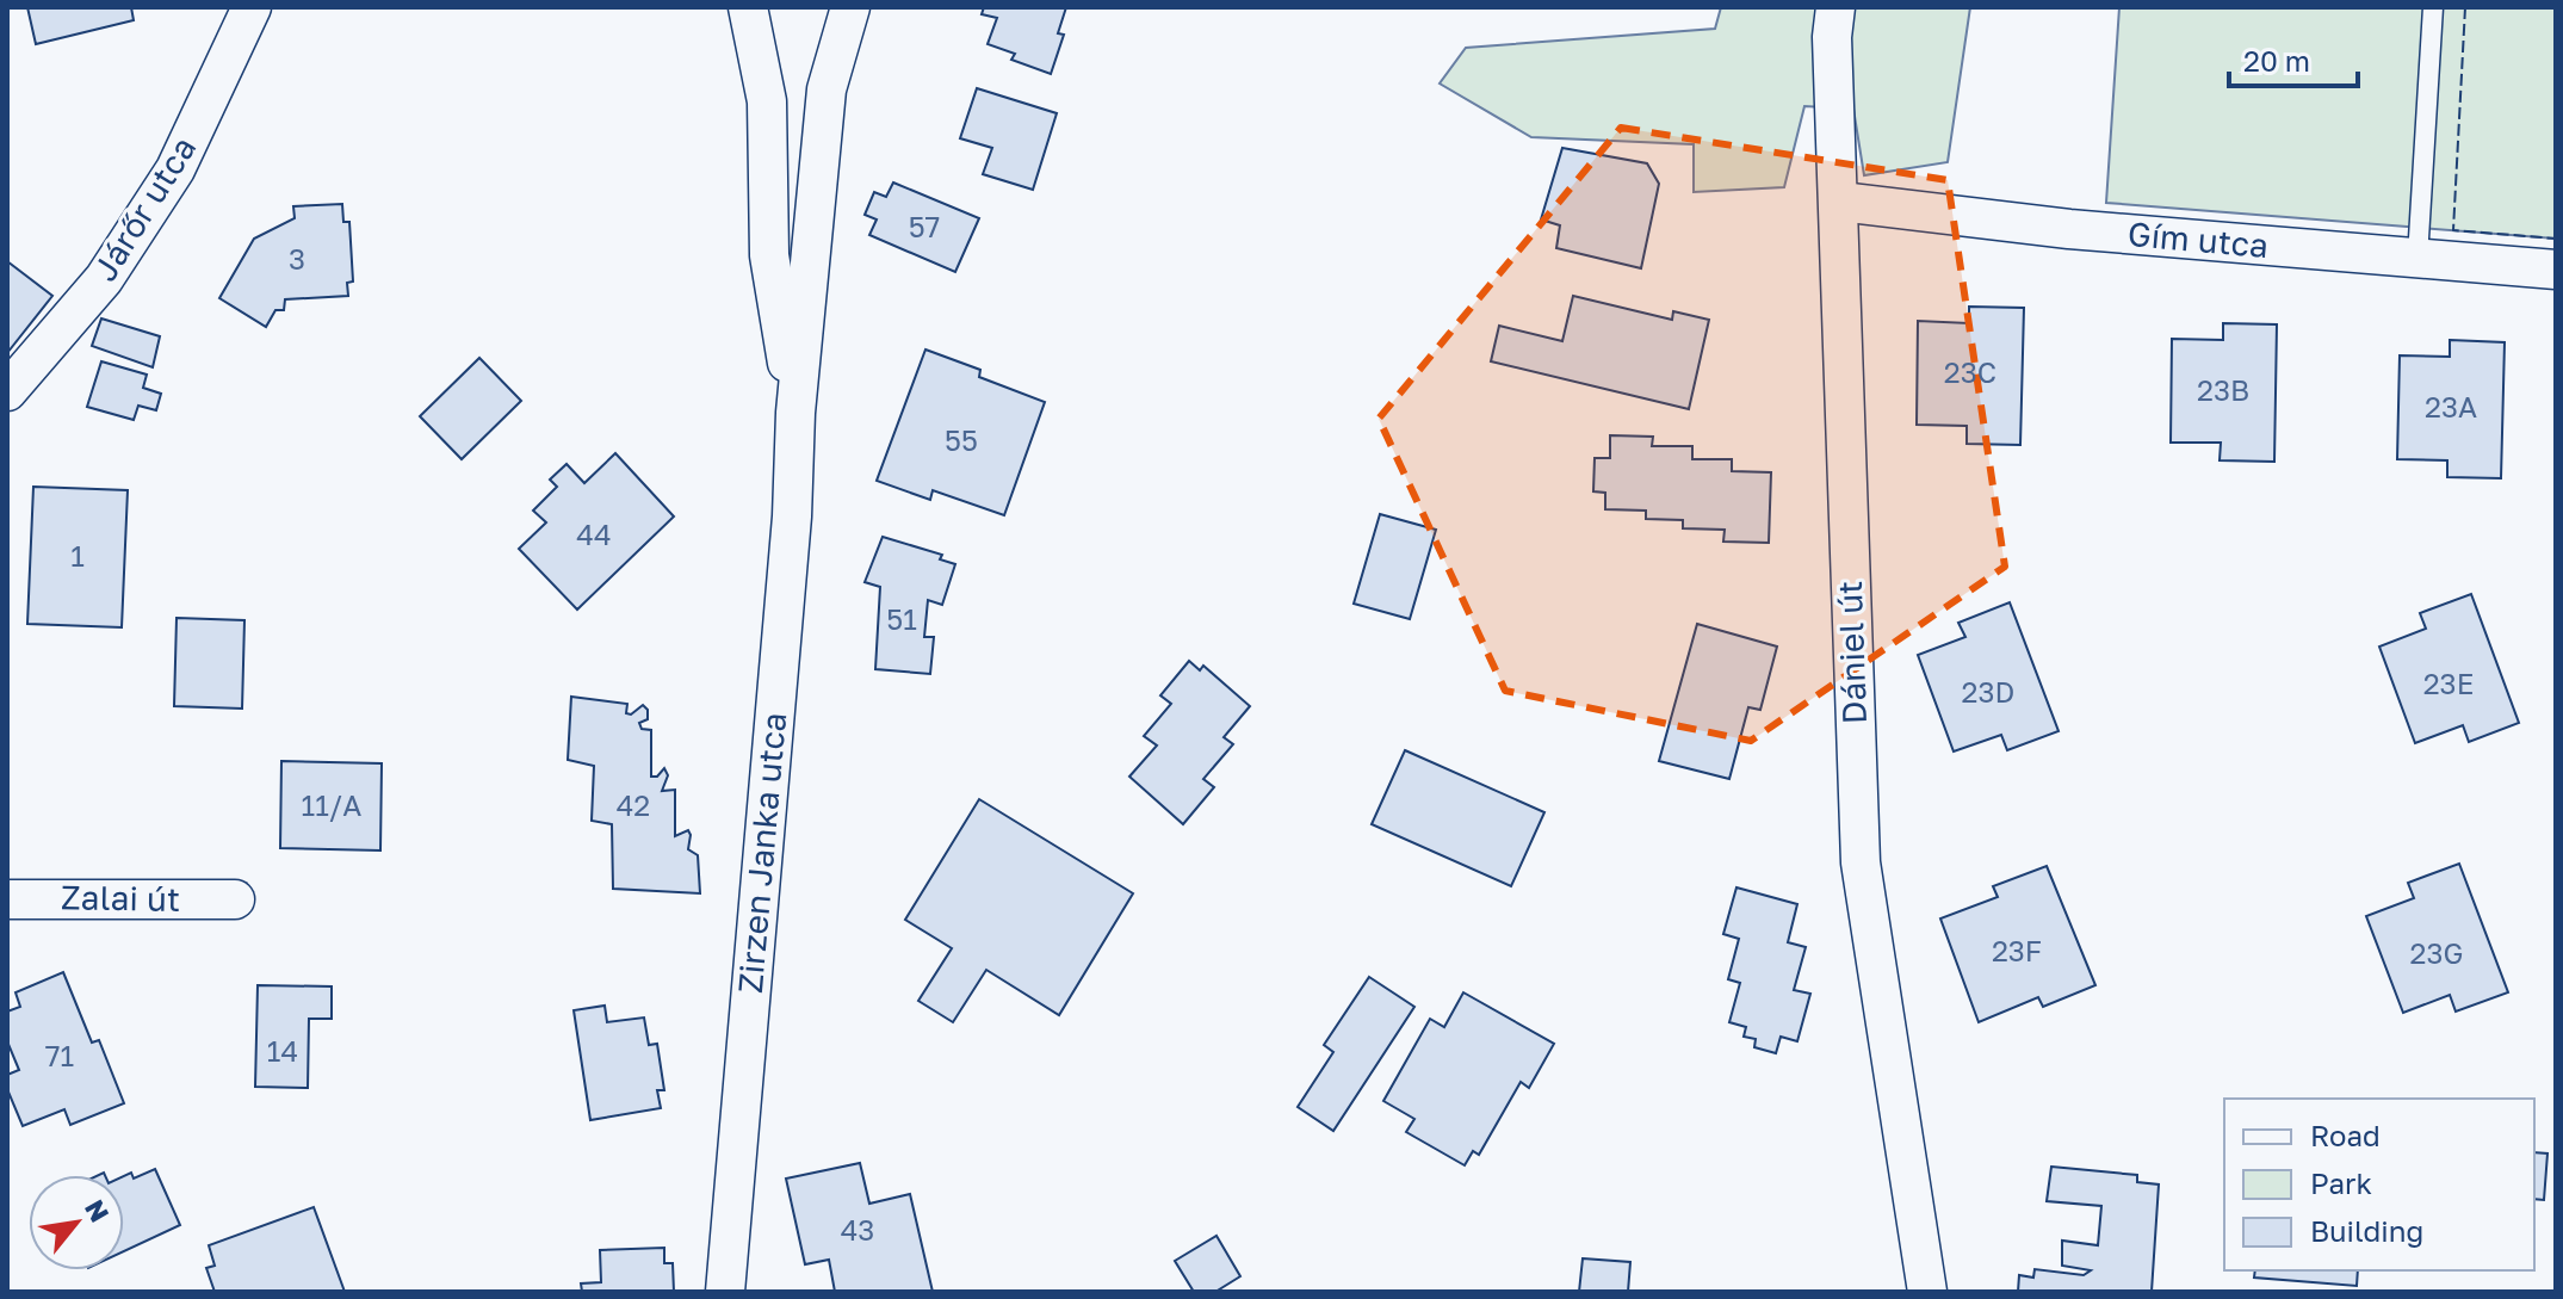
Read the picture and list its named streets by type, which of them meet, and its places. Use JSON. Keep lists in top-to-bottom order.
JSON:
{
  "streets": {
    "street": [
      "Járőr utca",
      "Gím utca",
      "Dániel út",
      "Zirzen Janka utca",
      "Zalai út"
    ]
  },
  "crossings": [
    ["Gím utca", "Dániel út"]
  ],
  "house_numbers": [
    "57",
    "3",
    "23C",
    "23B",
    "23A",
    "55",
    "44",
    "1",
    "51",
    "23E",
    "23D",
    "11/A",
    "42",
    "23F",
    "23G",
    "14",
    "71",
    "43"
  ],
  "legend": ["Road", "Park", "Building"],
  "scale_bar": "20 m",
  "north": "top right"
}
